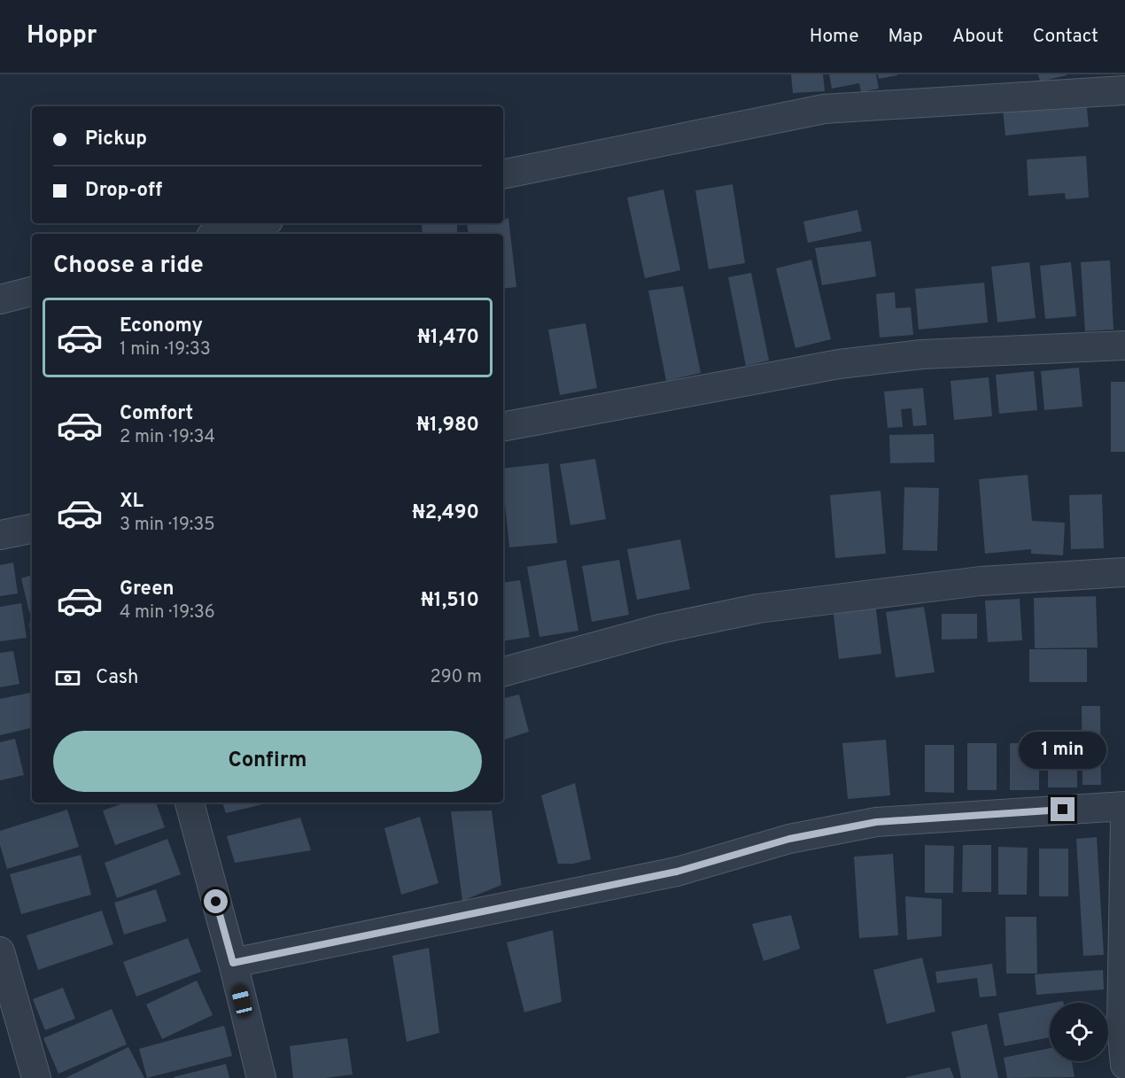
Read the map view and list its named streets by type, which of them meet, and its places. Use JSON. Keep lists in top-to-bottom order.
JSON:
{
  "page": {
    "header": "Hoppr",
    "nav": [
      "Home",
      "Map",
      "About",
      "Contact"
    ],
    "banner": ["Pickup", "Drop-off"],
    "heading": "Choose a ride",
    "list": [
      {
        "name": "Economy",
        "note": "1 min · 19:33",
        "value": "₦1,470"
      },
      {
        "name": "Comfort",
        "note": "2 min · 19:34",
        "value": "₦1,980"
      },
      {
        "name": "XL",
        "note": "3 min · 19:35",
        "value": "₦2,490"
      },
      {
        "name": "Green",
        "note": "4 min · 19:36",
        "value": "₦1,510"
      }
    ],
    "pay": ["Cash", "290 m"],
    "buttons": "Confirm",
    "bubble": "1 min"
  }
}
